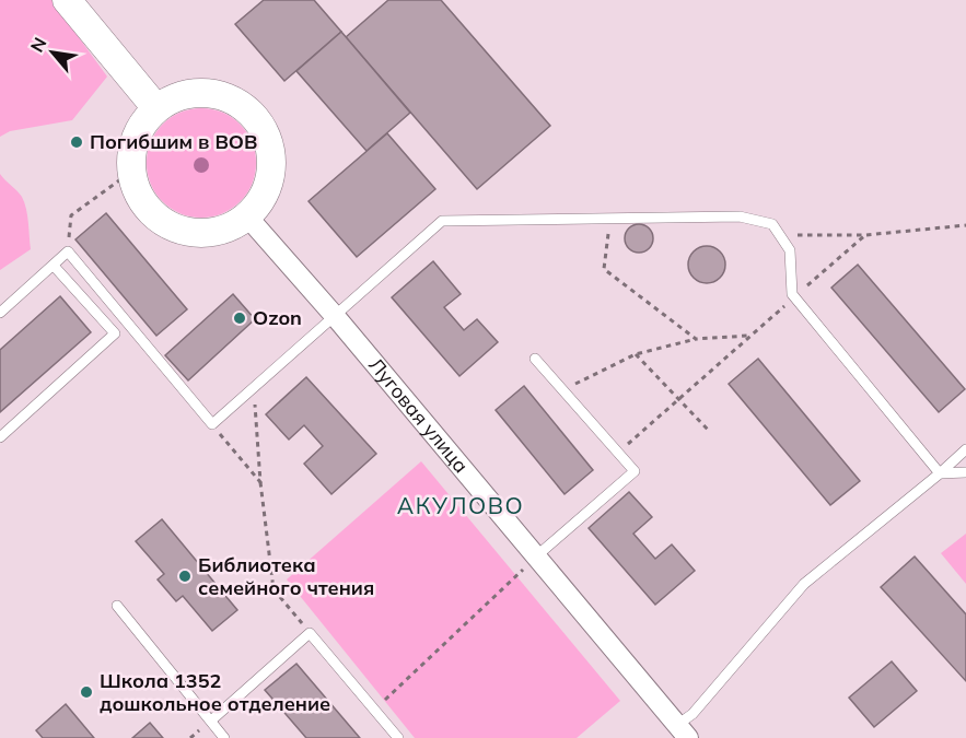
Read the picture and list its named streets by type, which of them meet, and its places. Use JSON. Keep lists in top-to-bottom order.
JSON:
{
  "streets": {
    "street": ["Луговая улица"]
  },
  "districts": ["АКУЛОВО"],
  "places": [
    "Погибшим в ВОВ",
    "Ozon",
    "Библиотека семейного чтения",
    "Школа 1352 дошкольное отделение"
  ],
  "north": "top left"
}
